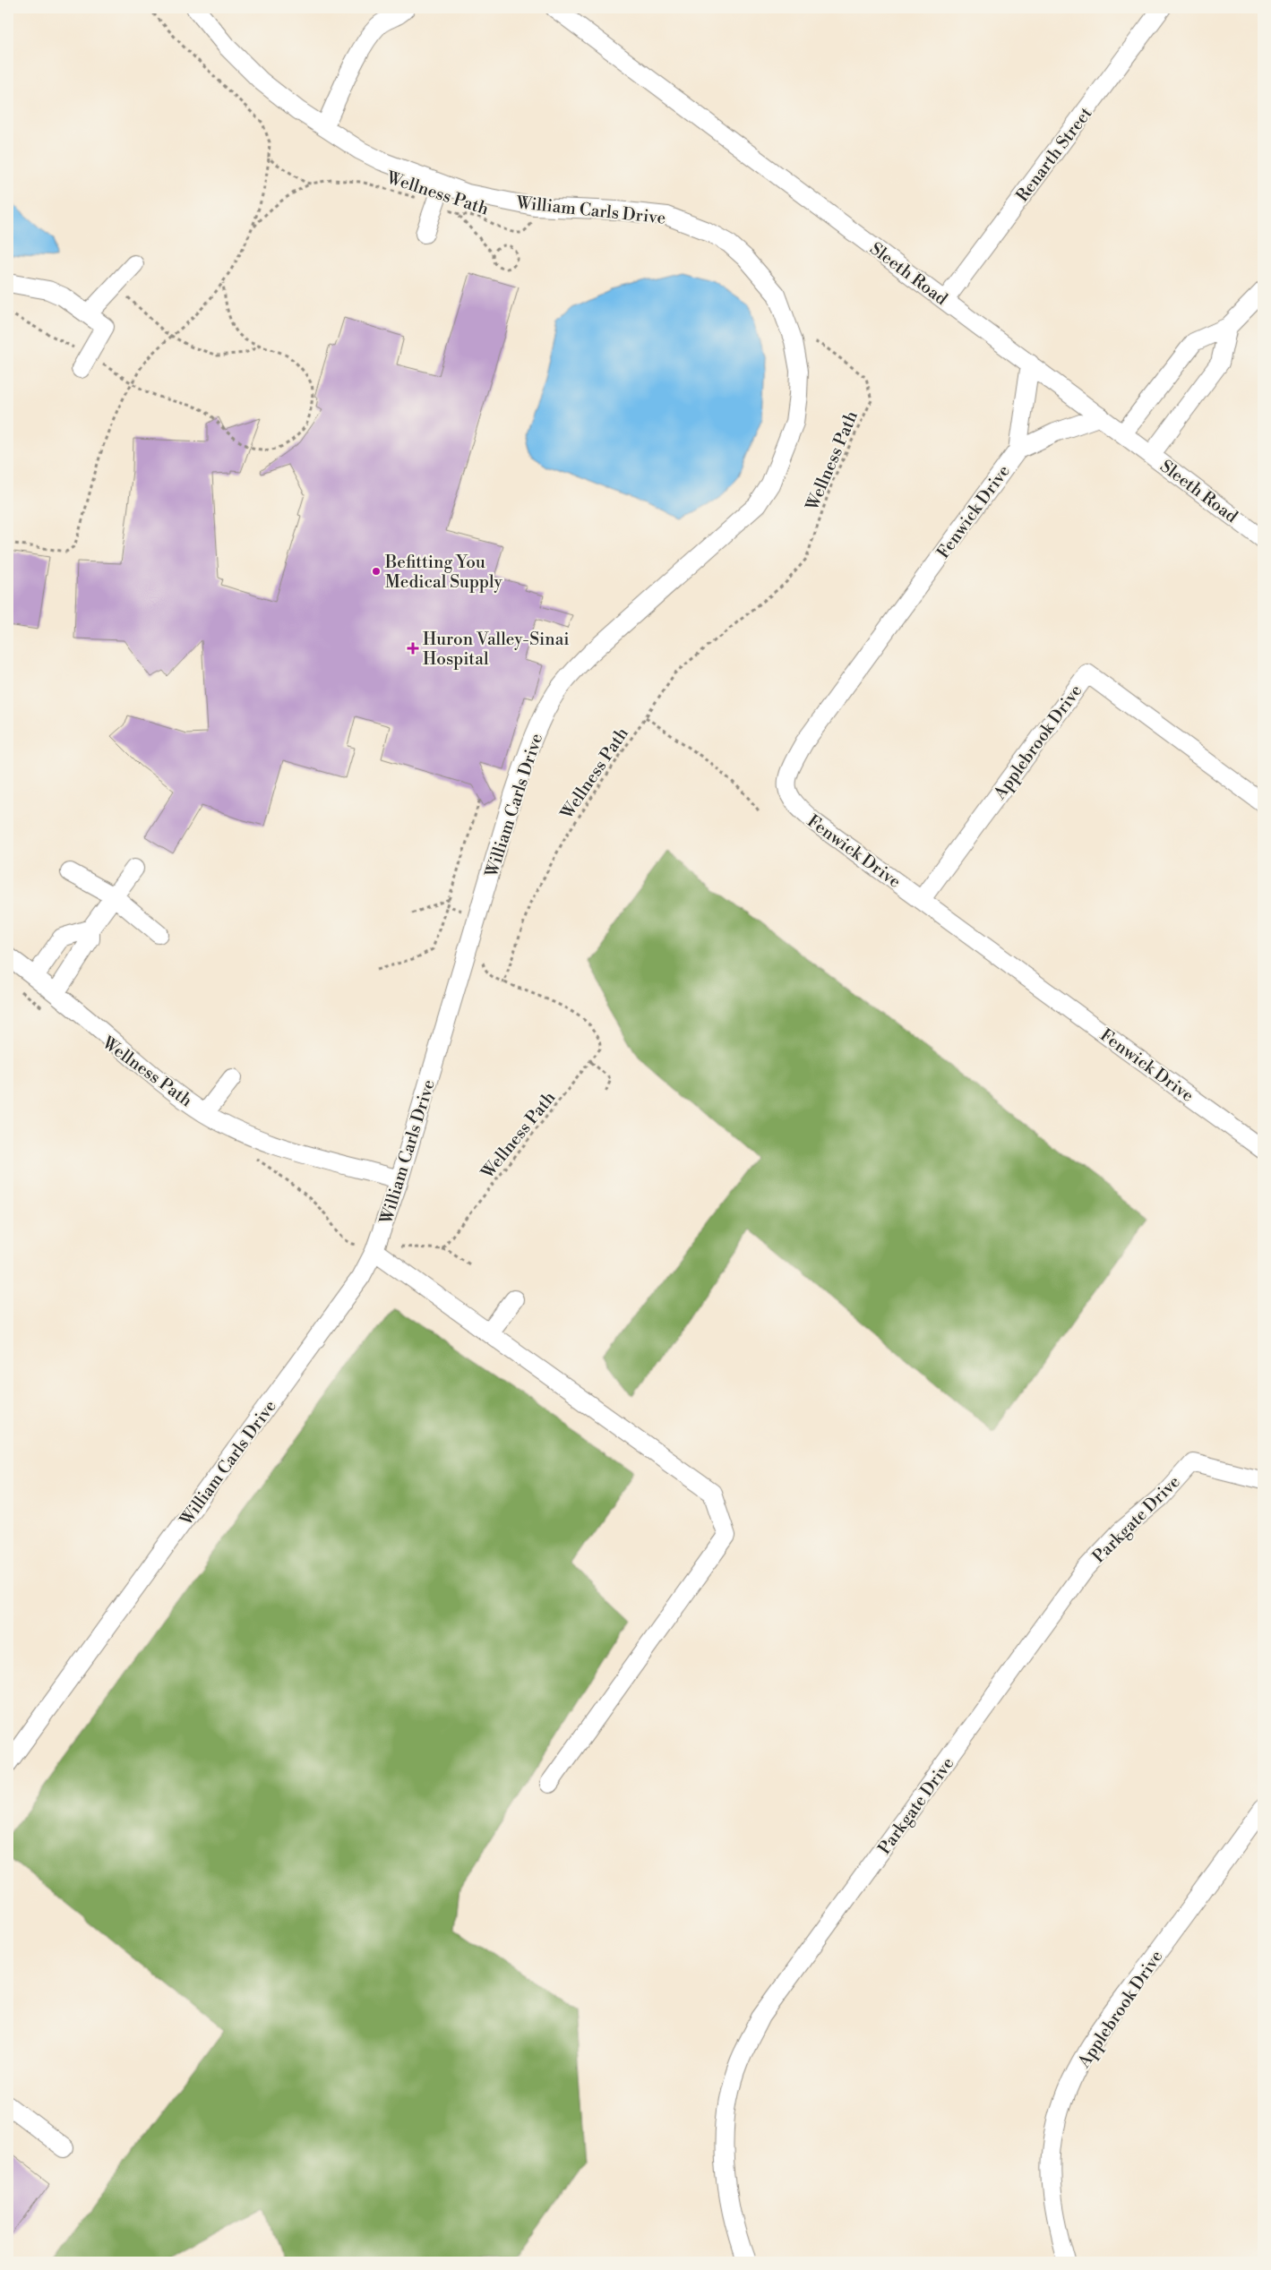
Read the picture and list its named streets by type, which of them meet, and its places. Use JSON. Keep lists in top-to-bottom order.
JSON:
{
  "streets": {
    "street": [
      "Renarth Street",
      "William Carls Drive",
      "Sleeth Road",
      "Fenwick Drive",
      "Applebrook Drive",
      "Parkgate Drive"
    ],
    "path": ["Wellness Path"]
  },
  "crossings": [
    ["Renarth Street", "Sleeth Road"],
    ["Sleeth Road", "Fenwick Drive"],
    ["Fenwick Drive", "Applebrook Drive"]
  ],
  "places": {
    "other": ["Befitting You Medical Supply"],
    "health": ["Huron Valley-Sinai Hospital"]
  }
}
